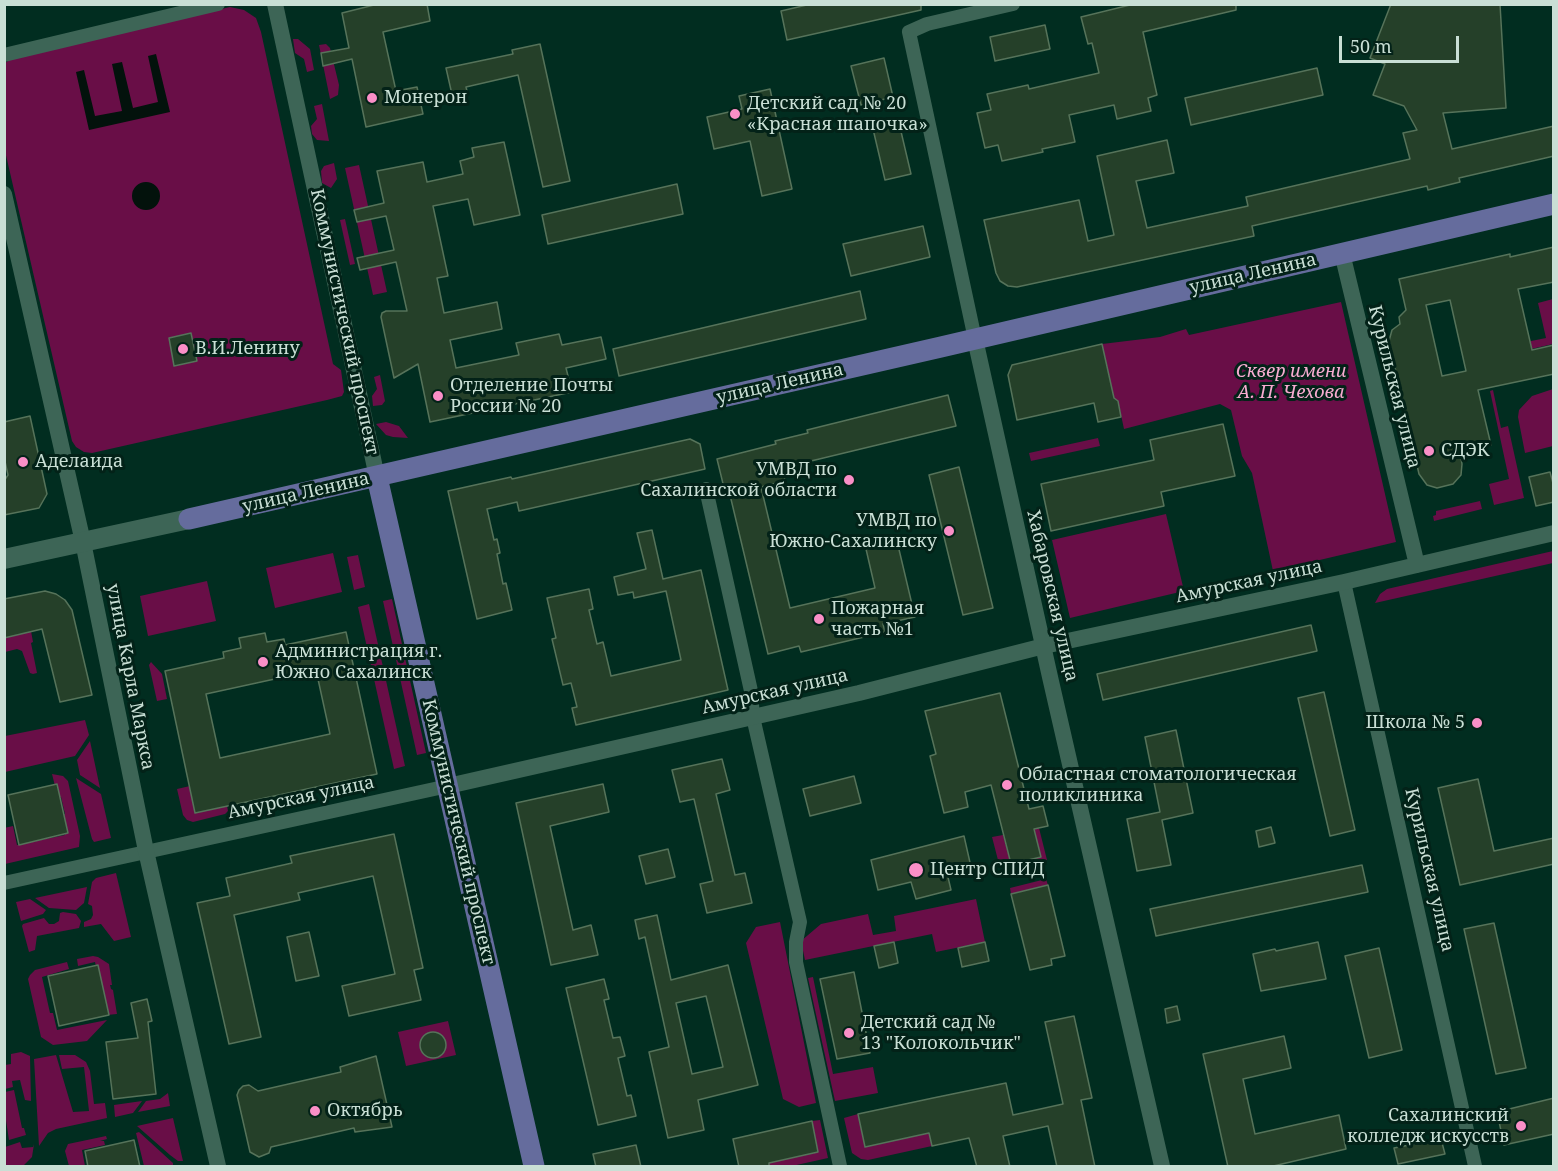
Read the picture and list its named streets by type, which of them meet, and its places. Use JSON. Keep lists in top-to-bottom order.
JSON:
{
  "streets": {
    "main road": ["улица Ленина", "Коммунистический проспект"],
    "street": [
      "Курильская улица",
      "Амурская улица",
      "Хабаровская улица",
      "улица Карла Маркса"
    ]
  },
  "crossings": [
    ["улица Ленина", "Коммунистический проспект"],
    ["улица Ленина", "Курильская улица"],
    ["улица Ленина", "Хабаровская улица"],
    ["улица Ленина", "улица Карла Маркса"],
    ["Коммунистический проспект", "Амурская улица"],
    ["Курильская улица", "Амурская улица"],
    ["Амурская улица", "Хабаровская улица"],
    ["Амурская улица", "улица Карла Маркса"]
  ],
  "parks": ["Сквер имени А. П. Чехова"],
  "places": [
    "Монерон",
    "Детский сад № 20 «Красная шапочка»",
    "В.И.Ленину",
    "Отделение Почты России № 20",
    "СДЭК",
    "Аделаида",
    "УМВД по Сахалинской области",
    "УМВД по Южно-Сахалинску",
    "Пожарная часть №1",
    "Администрация г. Южно Сахалинск",
    "Школа № 5",
    "Областная стоматологическая поликлиника",
    "Центр СПИД",
    "Детский сад № 13 \"Колокольчик\"",
    "Октябрь",
    "Сахалинский колледж искусств"
  ],
  "scale_bar": "50 m"
}
